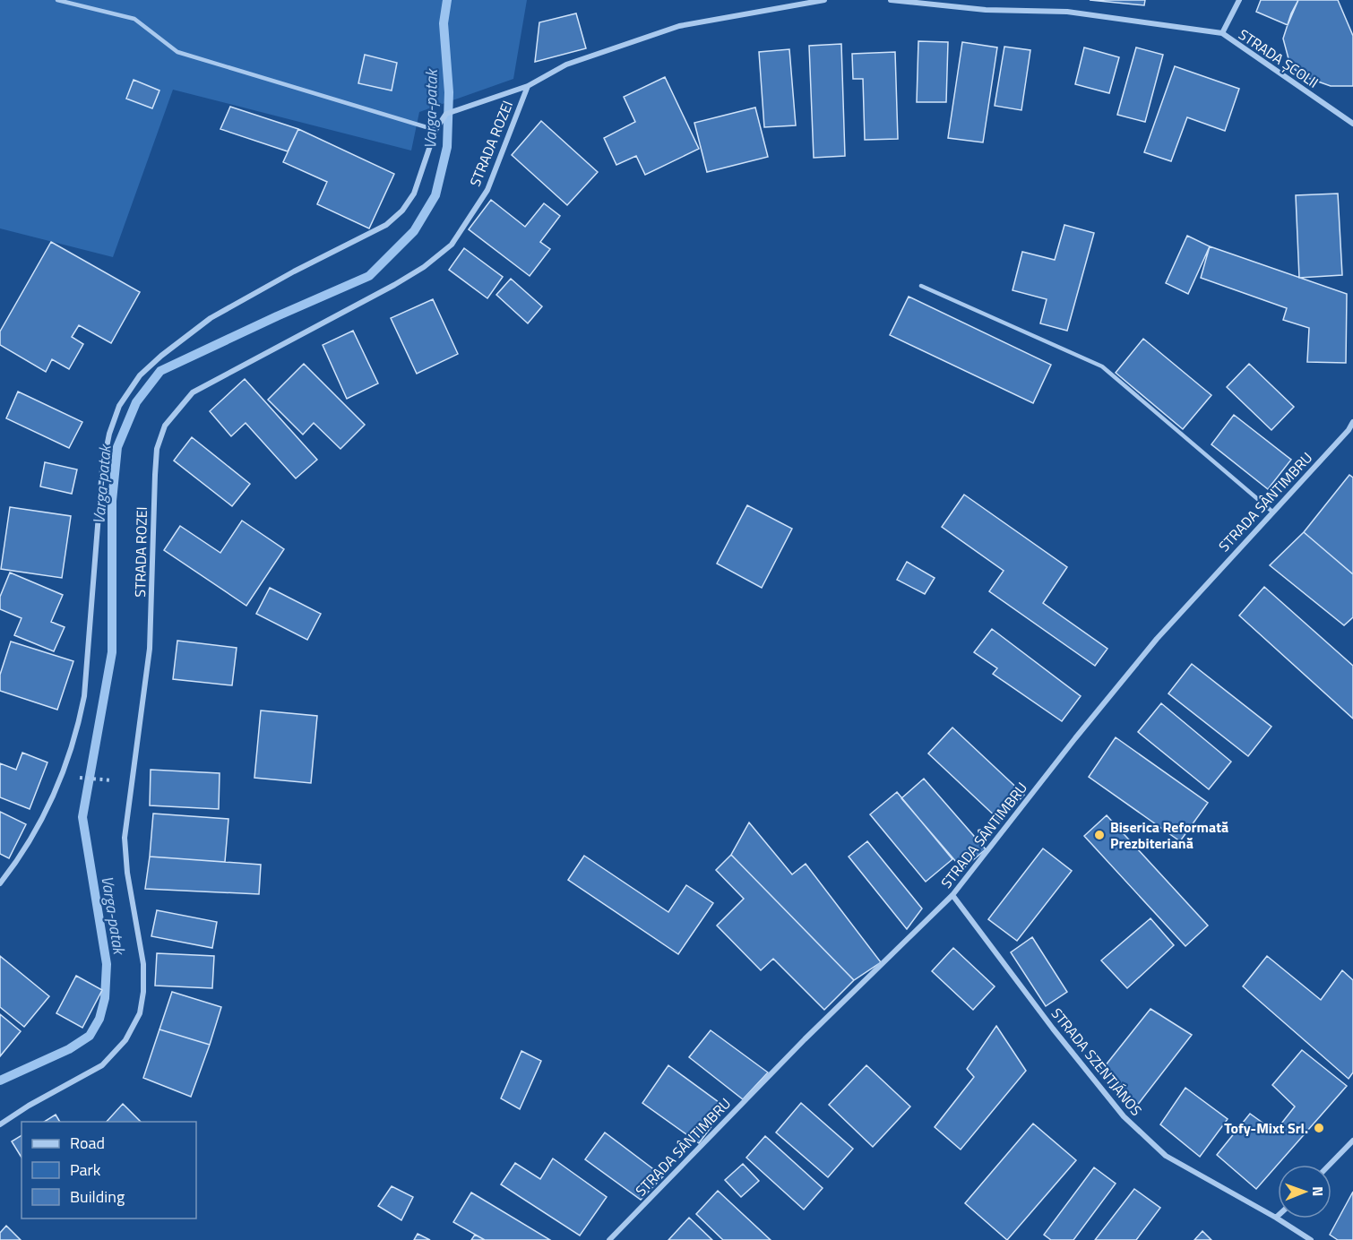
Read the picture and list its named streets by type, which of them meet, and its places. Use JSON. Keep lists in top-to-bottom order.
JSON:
{
  "streets": {
    "street": [
      "STRADA ȘCOLII",
      "STRADA ROZEI",
      "STRADA SÂNTIMBRU",
      "STRADA SZENTJÁNOS"
    ]
  },
  "crossings": [
    ["STRADA SÂNTIMBRU", "STRADA SZENTJÁNOS"]
  ],
  "water": ["Varga-patak"],
  "places": ["Biserica Reformată Prezbiteriană", "Tofy-Mixt Srl."],
  "legend": ["Road", "Park", "Building"],
  "north": "right"
}
